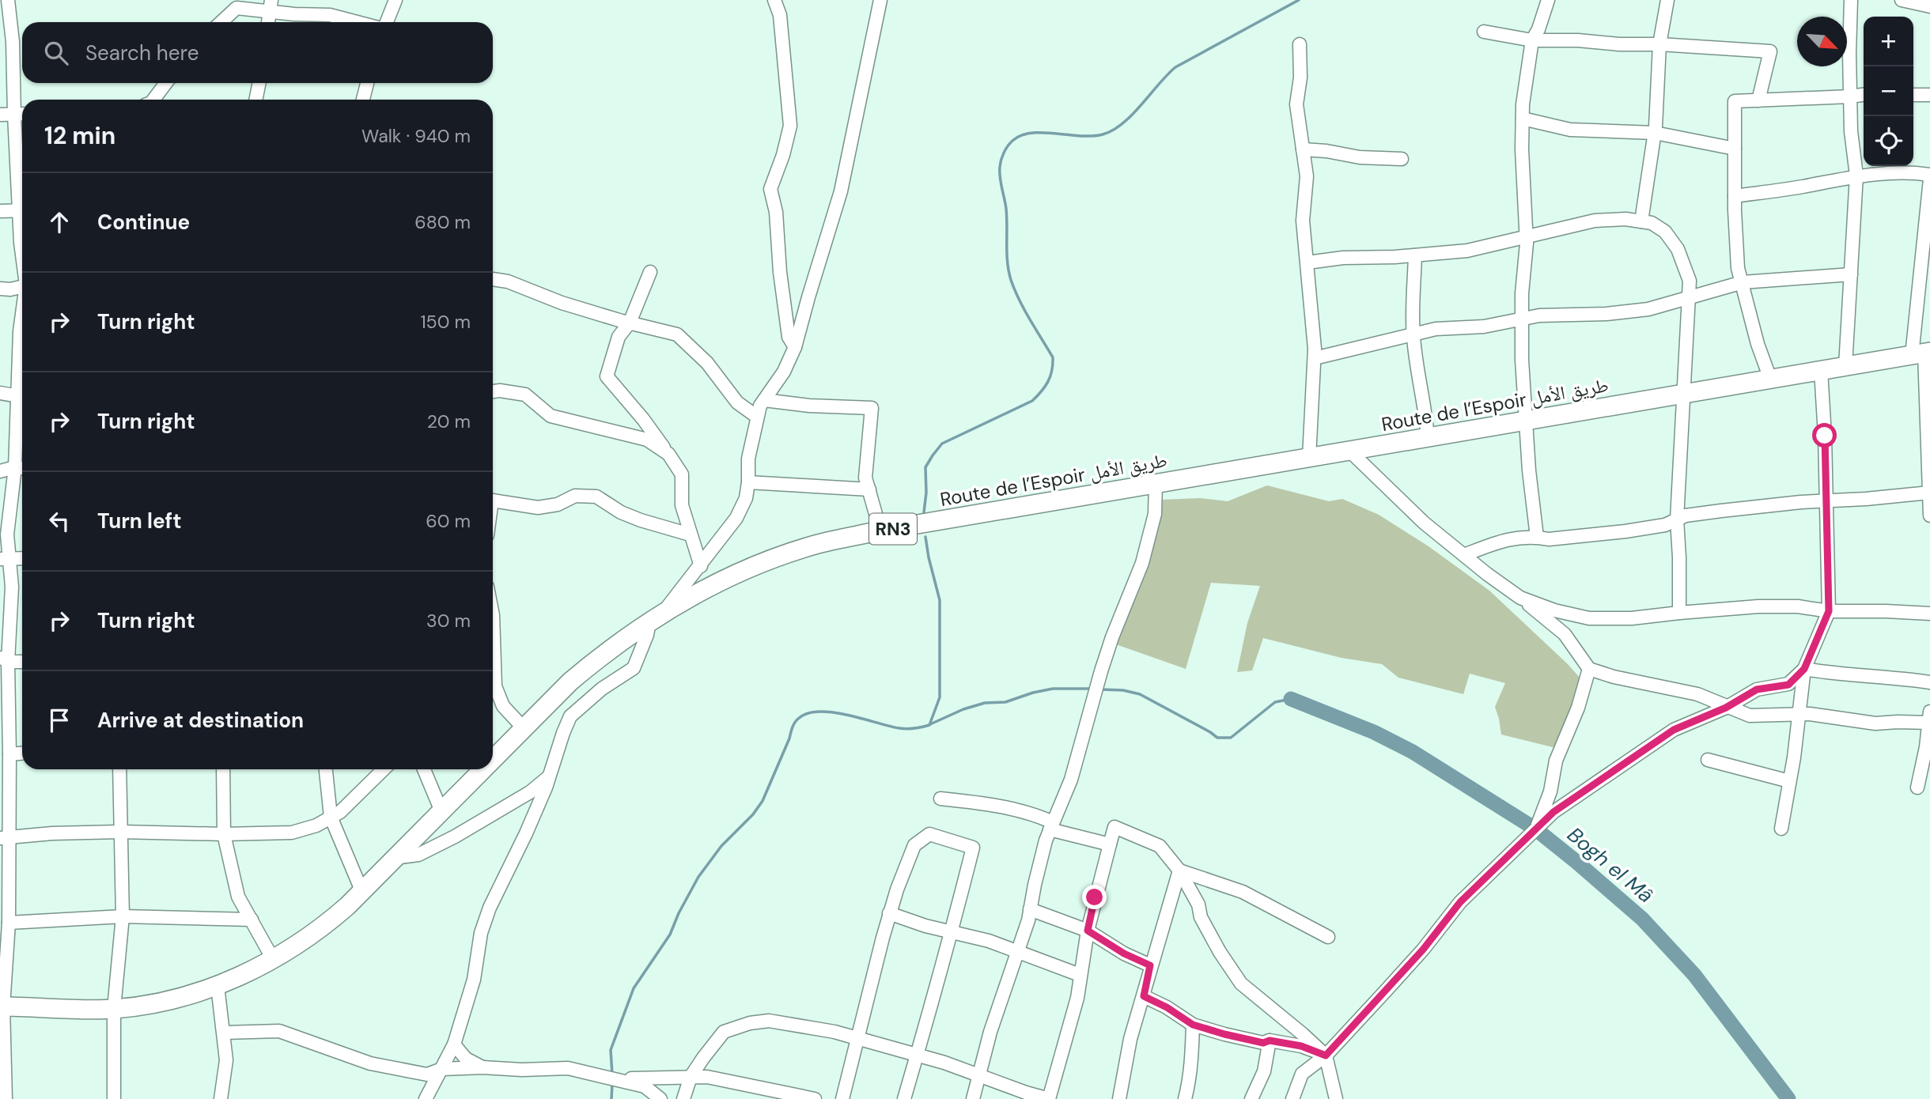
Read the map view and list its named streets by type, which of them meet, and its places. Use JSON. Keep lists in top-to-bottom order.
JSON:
{
  "streets": {
    "highway": ["Route de l’Espoir طريق الأمل", "RN3"]
  },
  "water": ["Bogh el Mâ"],
  "north": "bottom right",
  "page": {
    "map_buttons": ["+", "−"],
    "search": "Search here",
    "heading": ["12 min", "Walk · 940 m"],
    "list": [
      ["Continue", "680 m"],
      ["Turn right", "150 m"],
      ["Turn right", "20 m"],
      ["Turn left", "60 m"],
      ["Turn right", "30 m"],
      "Arrive at destination"
    ]
  }
}
